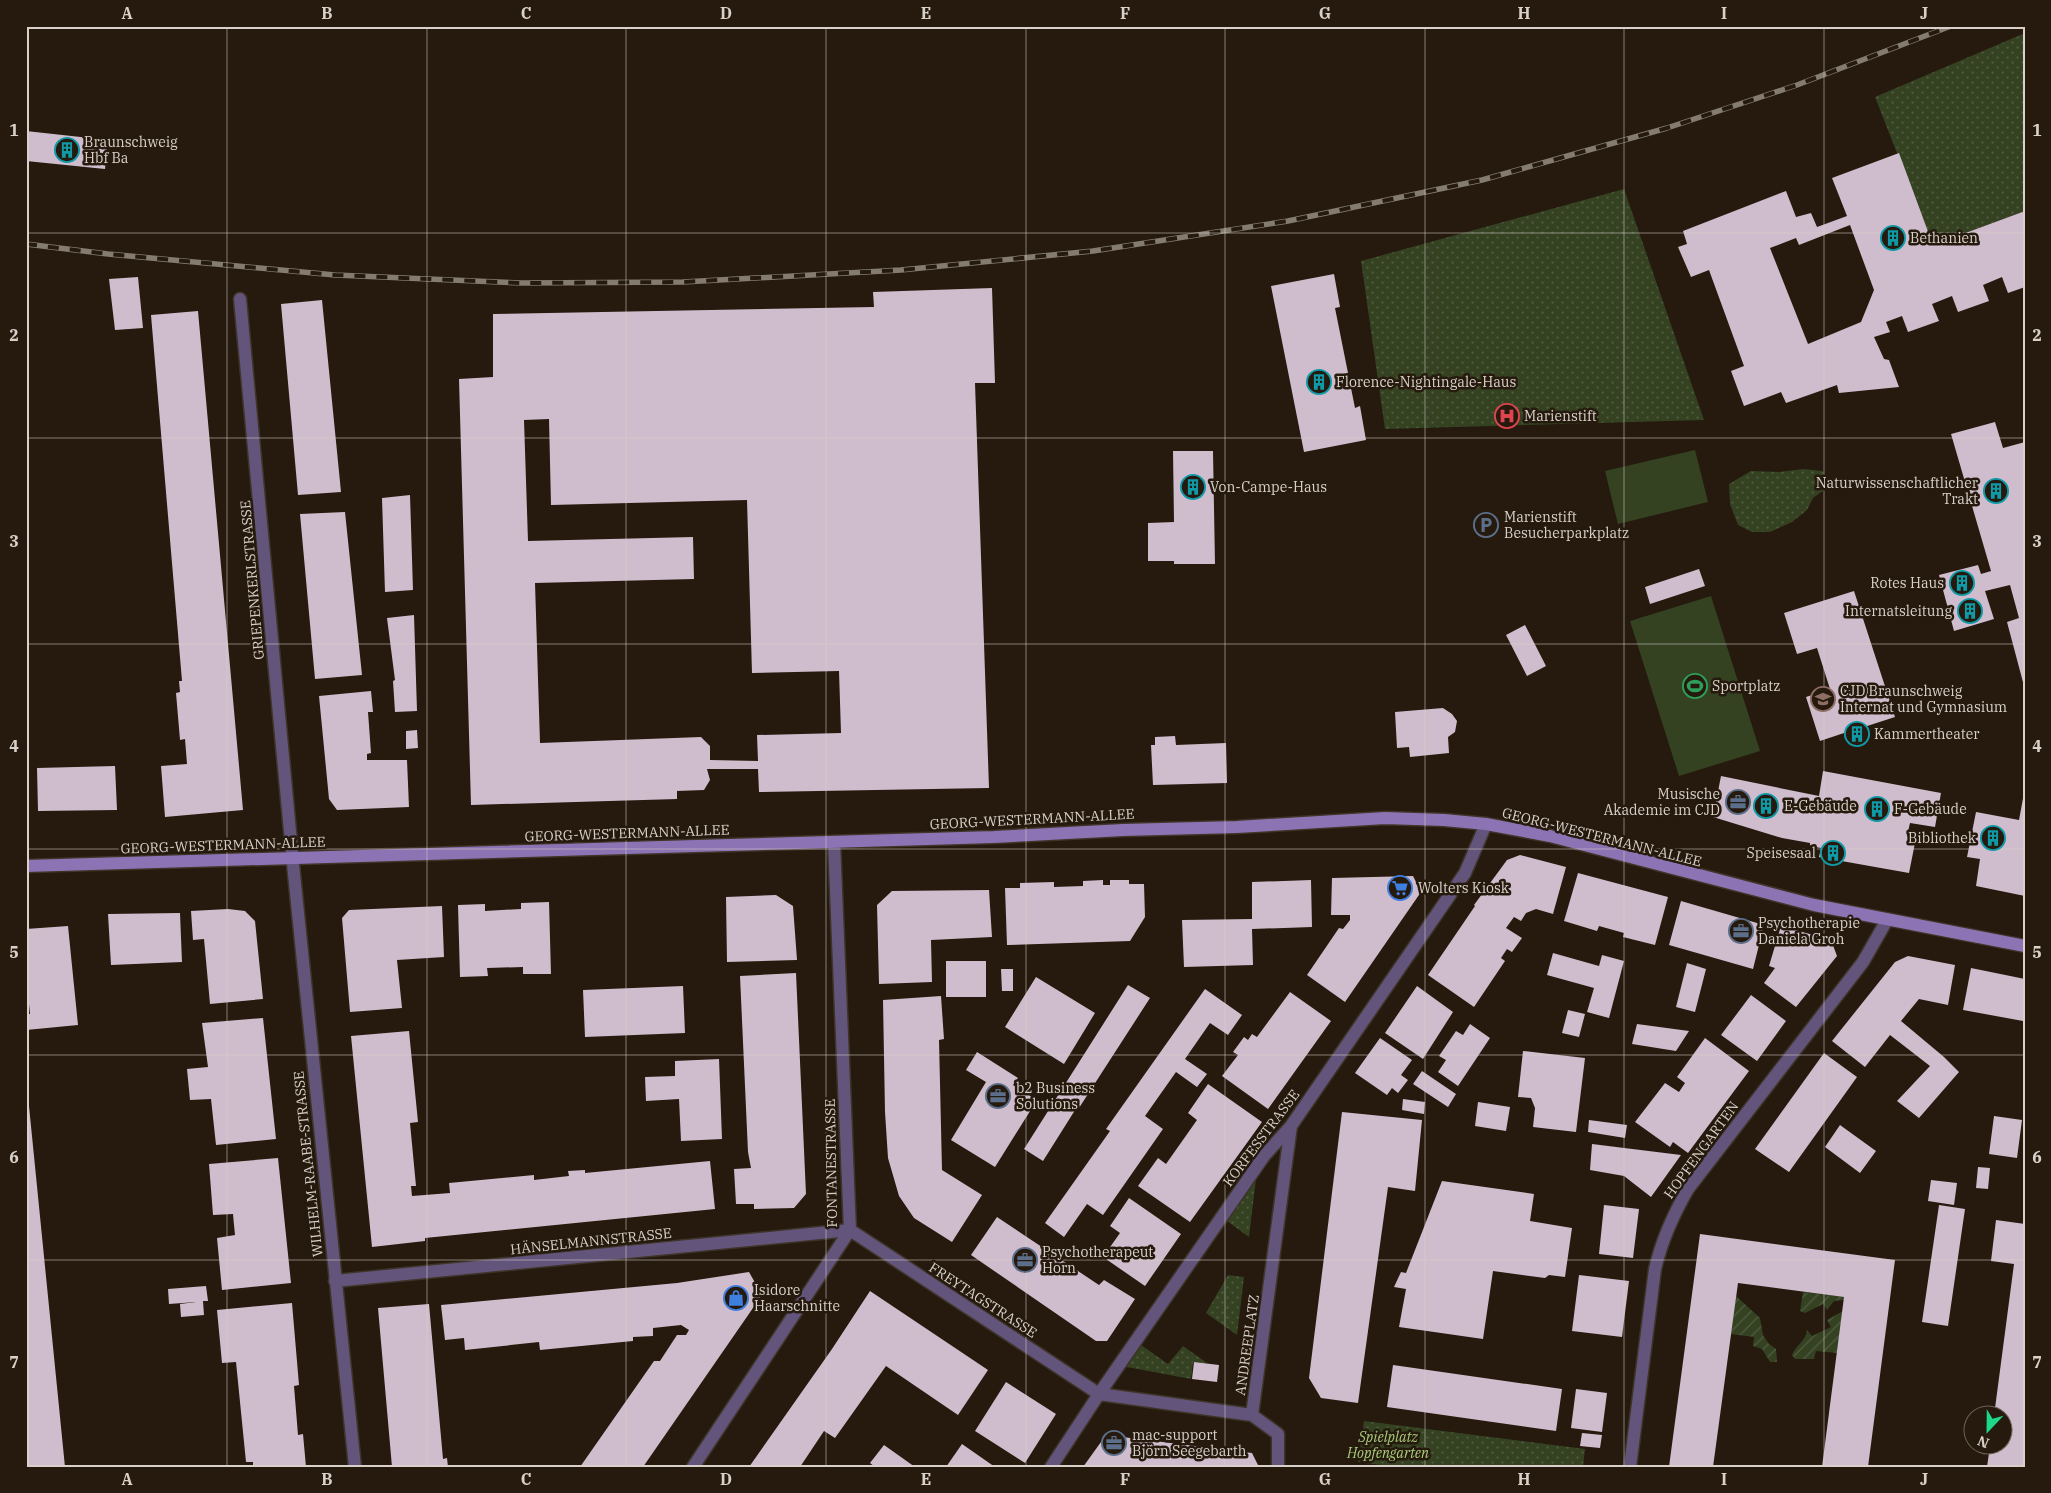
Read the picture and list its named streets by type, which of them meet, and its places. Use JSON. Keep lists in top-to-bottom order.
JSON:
{
  "streets": {
    "street": [
      "GRIEPENKERLSTRASSE",
      "GEORG-WESTERMANN-ALLEE",
      "KORFESSTRASSE",
      "HOPFENGARTEN",
      "FONTANESTRASSE",
      "WILHELM-RAABE-STRASSE",
      "HÄNSELMANNSTRASSE",
      "FREYTAGSTRASSE",
      "ANDREEPLATZ"
    ]
  },
  "crossings": [
    ["GRIEPENKERLSTRASSE", "GEORG-WESTERMANN-ALLEE"],
    ["GRIEPENKERLSTRASSE", "WILHELM-RAABE-STRASSE"],
    ["GEORG-WESTERMANN-ALLEE", "KORFESSTRASSE"],
    ["GEORG-WESTERMANN-ALLEE", "HOPFENGARTEN"],
    ["GEORG-WESTERMANN-ALLEE", "FONTANESTRASSE"],
    ["GEORG-WESTERMANN-ALLEE", "WILHELM-RAABE-STRASSE"],
    ["KORFESSTRASSE", "FREYTAGSTRASSE"],
    ["KORFESSTRASSE", "ANDREEPLATZ"],
    ["FONTANESTRASSE", "HÄNSELMANNSTRASSE"],
    ["FONTANESTRASSE", "FREYTAGSTRASSE"],
    ["WILHELM-RAABE-STRASSE", "HÄNSELMANNSTRASSE"],
    ["HÄNSELMANNSTRASSE", "FREYTAGSTRASSE"],
    ["FREYTAGSTRASSE", "ANDREEPLATZ"]
  ],
  "parks": ["Spielplatz Hopfengarten"],
  "places": {
    "building": [
      "Braunschweig Hbf Ba",
      "Bethanien",
      "Florence-Nightingale-Haus",
      "Von-Campe-Haus",
      "Naturwissenschaftlicher Trakt",
      "Rotes Haus",
      "Internatsleitung",
      "Kammertheater",
      "E-Gebäude",
      "F-Gebäude",
      "Bibliothek",
      "Speisesaal"
    ],
    "hospital": ["Marienstift"],
    "parking": ["Marienstift Besucherparkplatz"],
    "sports": ["Sportplatz"],
    "school or university": ["CJD Braunschweig Internat und Gymnasium"],
    "office": [
      "Musische Akademie im CJD",
      "Psychotherapie Daniela Groh",
      "b2 Business Solutions",
      "Psychotherapeut Horn",
      "mac-support Björn Seegebarth"
    ],
    "supermarket": ["Wolters Kiosk"],
    "shop": ["Isidore Haarschnitte"]
  },
  "north": "bottom",
  "grid": {
    "columns": [
      "A",
      "B",
      "C",
      "D",
      "E",
      "F",
      "G",
      "H",
      "I",
      "J"
    ],
    "rows": [
      "1",
      "2",
      "3",
      "4",
      "5",
      "6",
      "7"
    ]
  }
}
